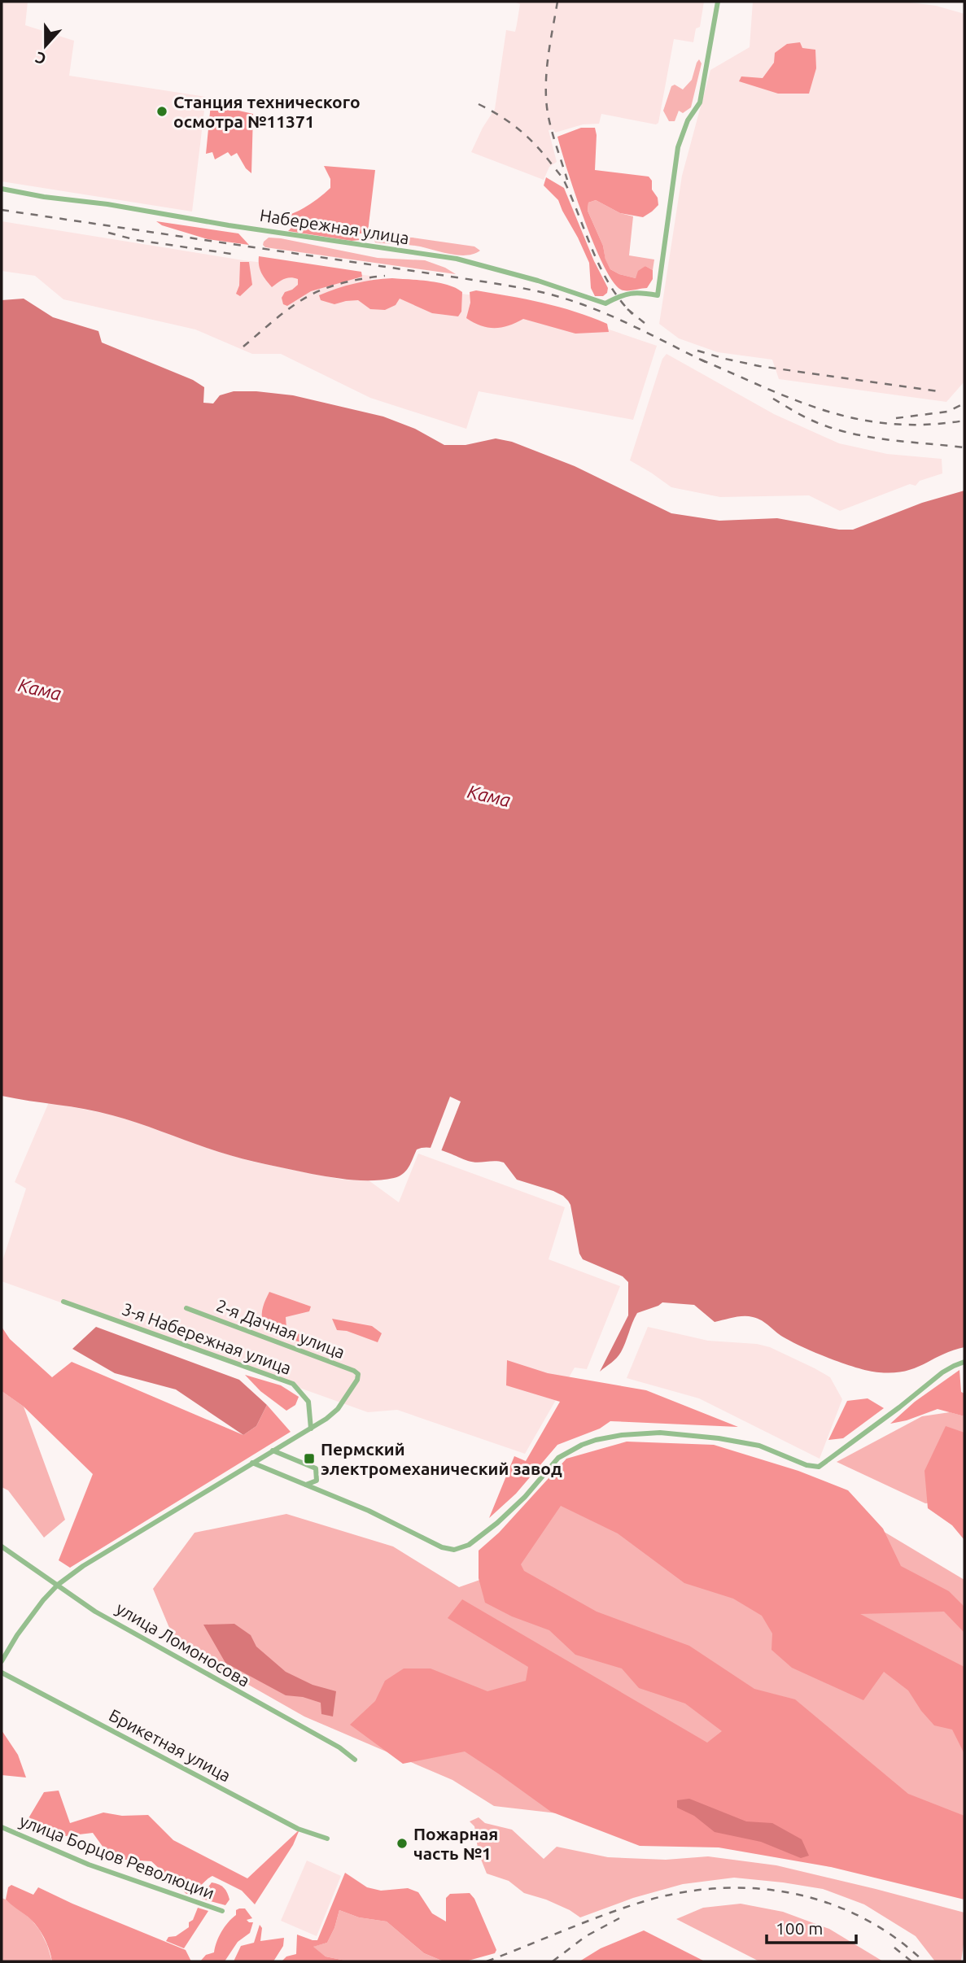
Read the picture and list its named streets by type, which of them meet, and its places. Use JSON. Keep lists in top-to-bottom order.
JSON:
{
  "streets": {
    "street": [
      "Набережная улица",
      "2-я Дачная улица",
      "3-я Набережная улица",
      "улица Ломоносова",
      "Брикетная улица",
      "улица Борцов Революции"
    ]
  },
  "crossings": [
    ["2-я Дачная улица", "3-я Набережная улица"]
  ],
  "water": ["Кама"],
  "places": {
    "other": ["Станция технического осмотра №11371", "Пожарная часть №1"],
    "transit": ["Пермский электромеханический завод"]
  },
  "scale_bar": "100 m",
  "north": "bottom"
}
